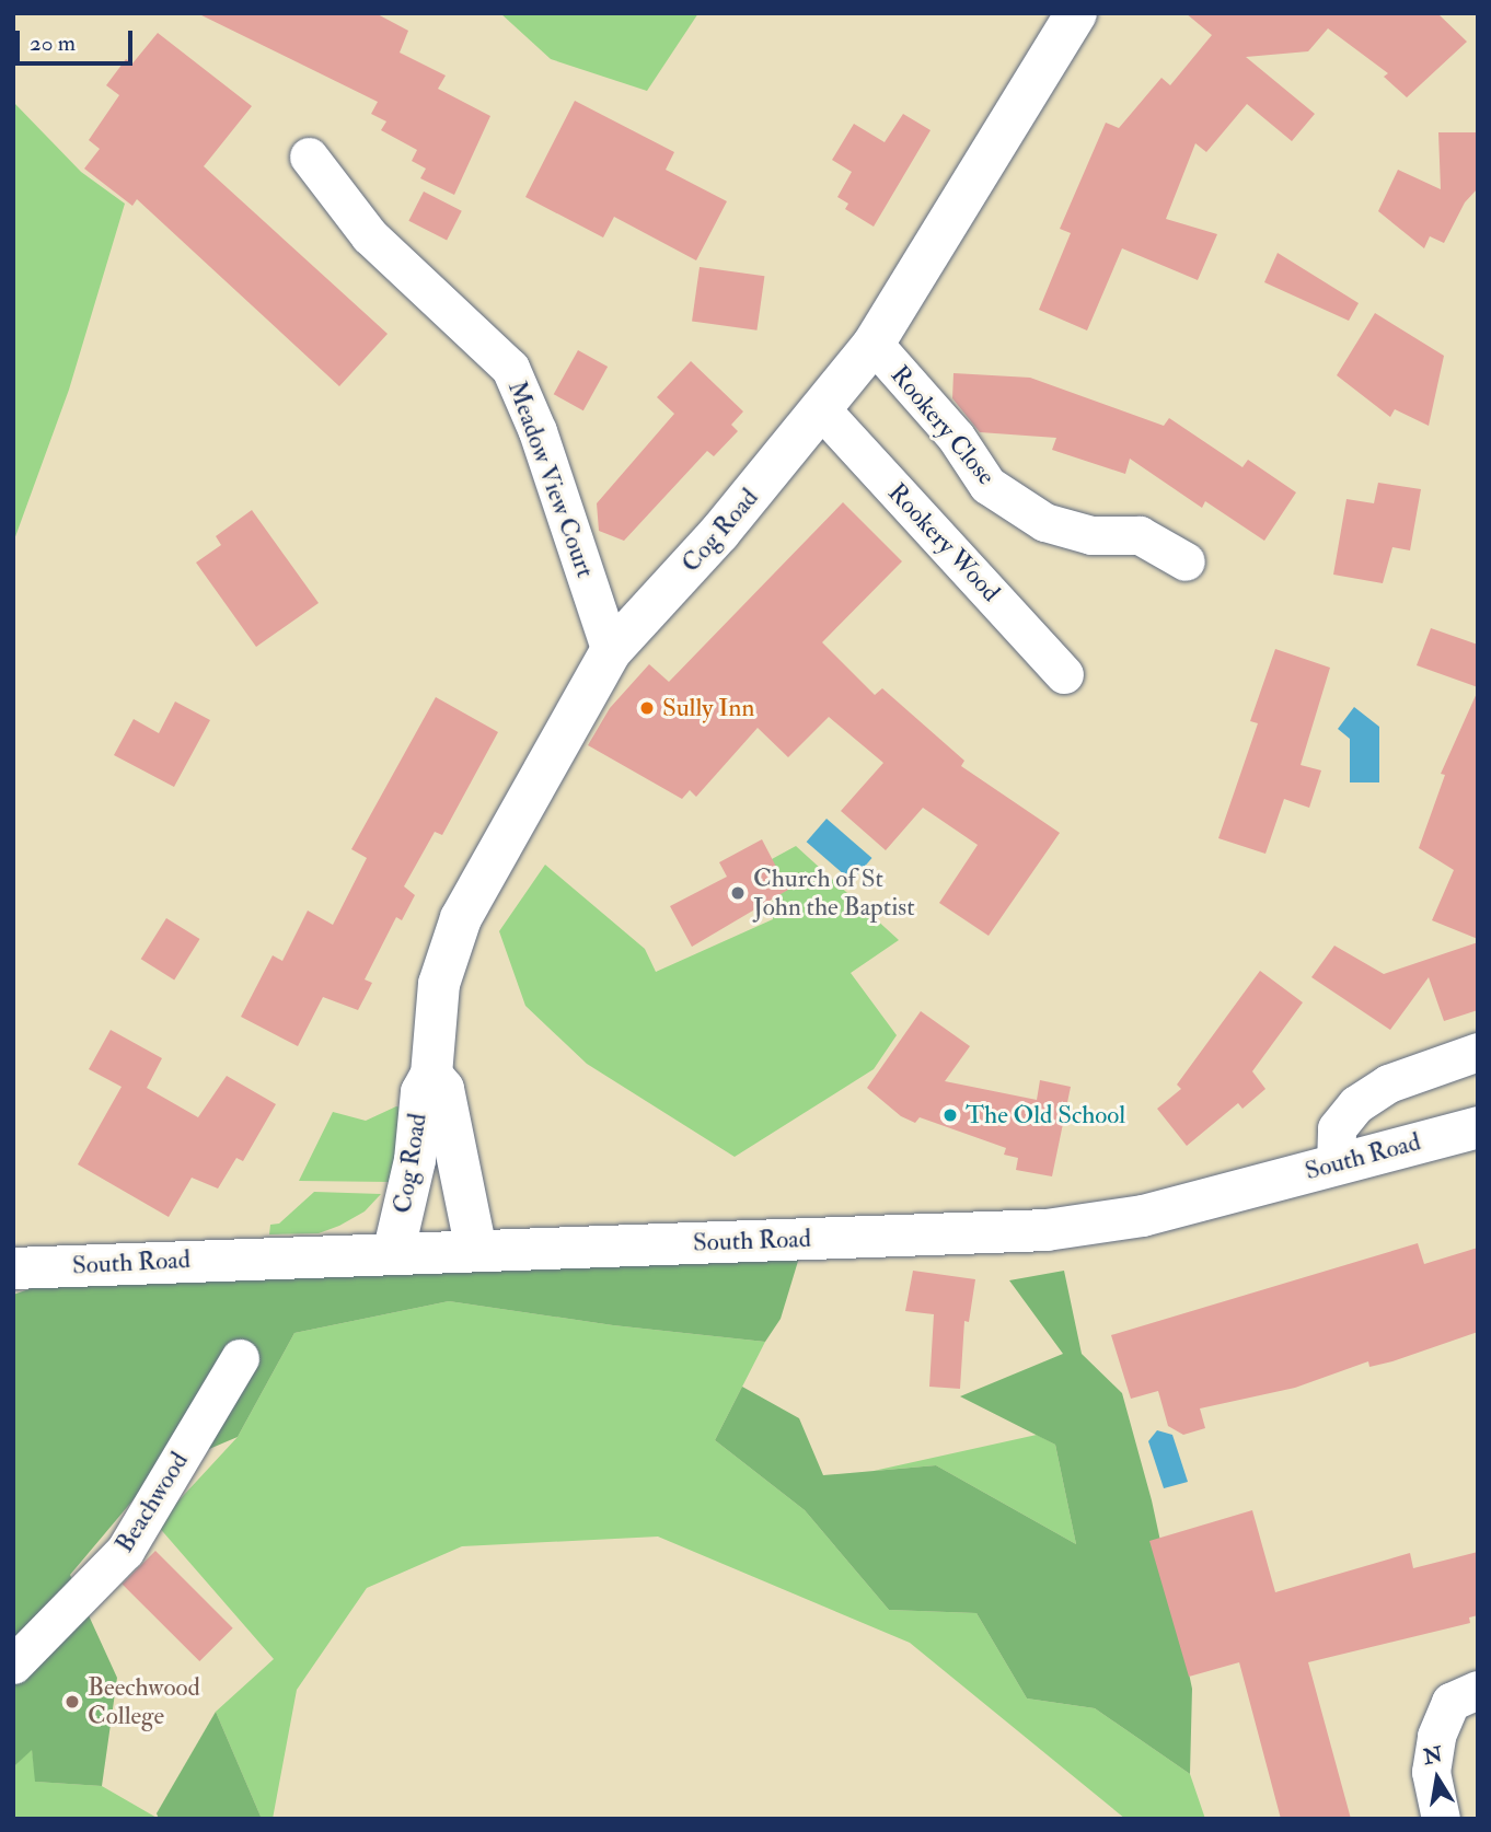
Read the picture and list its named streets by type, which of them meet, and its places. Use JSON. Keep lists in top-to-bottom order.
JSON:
{
  "streets": {
    "street": [
      "Rookery Close",
      "Meadow View Court",
      "Cog Road",
      "Rookery Wood",
      "South Road",
      "Beachwood"
    ]
  },
  "crossings": [
    ["Rookery Close", "Cog Road"],
    ["Meadow View Court", "Cog Road"],
    ["Cog Road", "Rookery Wood"],
    ["Cog Road", "South Road"]
  ],
  "places": [
    "Sully Inn",
    "Church of St John the Baptist",
    "The Old School",
    "Beechwood College"
  ],
  "scale_bar": "20 m",
  "north": "top"
}
